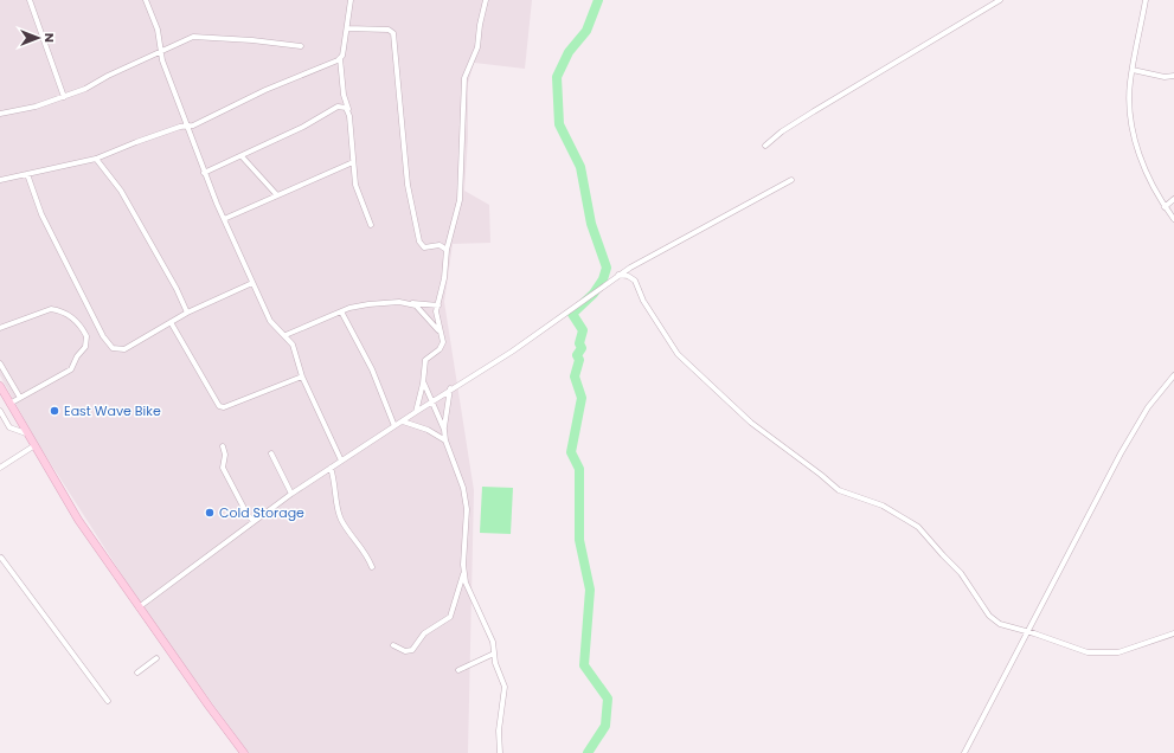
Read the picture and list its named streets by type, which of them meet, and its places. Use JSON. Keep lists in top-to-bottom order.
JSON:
{
  "places": ["East Wave Bike", "Cold Storage"],
  "north": "right"
}
